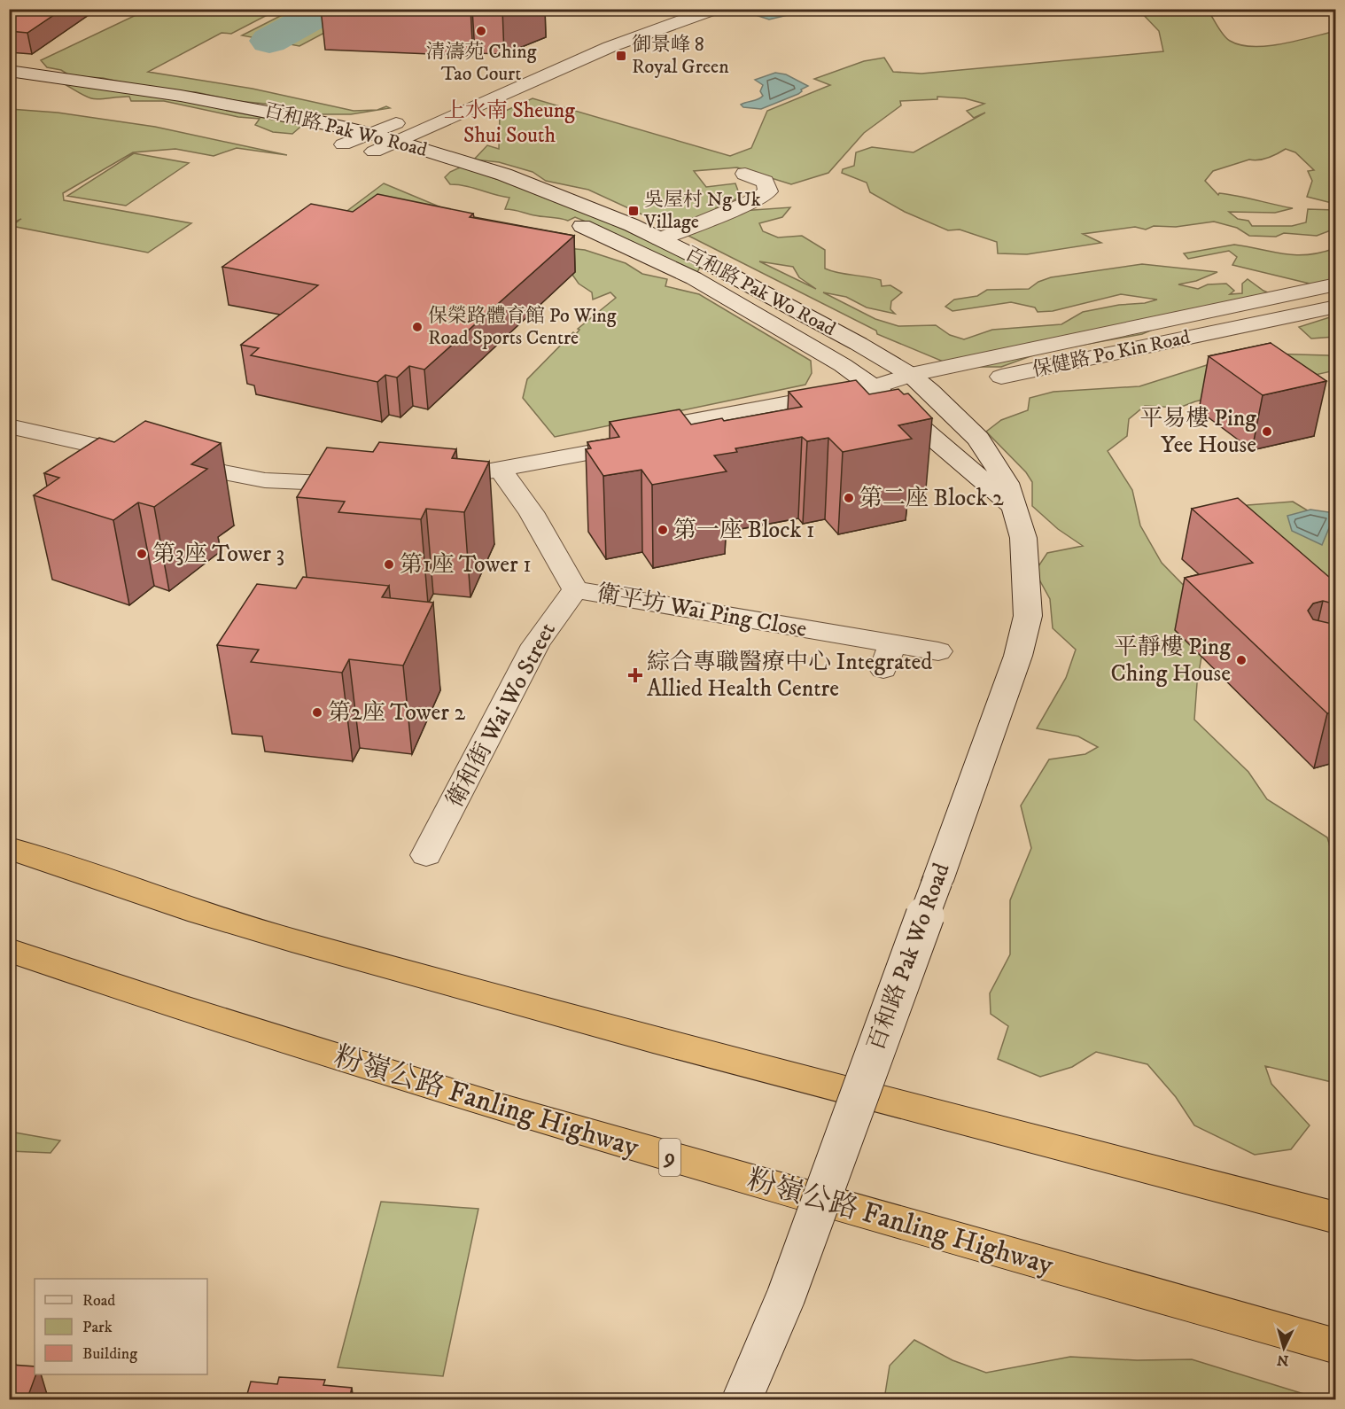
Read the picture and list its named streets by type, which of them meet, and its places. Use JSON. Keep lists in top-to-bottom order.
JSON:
{
  "streets": {
    "highway": ["粉嶺公路 Fanling Highway", "9"],
    "street": [
      "百和路 Pak Wo Road",
      "保健路 Po Kin Road",
      "衛平坊 Wai Ping Close",
      "衛和街 Wai Wo Street"
    ]
  },
  "crossings": [
    ["百和路 Pak Wo Road", "保健路 Po Kin Road"],
    ["衛平坊 Wai Ping Close", "衛和街 Wai Wo Street"]
  ],
  "districts": ["上水南 Sheung Shui South"],
  "places": {
    "other": [
      "清濤苑 Ching Tao Court",
      "保榮路體育館 Po Wing Road Sports Centre",
      "平易樓 Ping Yee House",
      "第二座 Block 2",
      "第一座 Block 1",
      "第3座 Tower 3",
      "第1座 Tower 1",
      "平靜樓 Ping Ching House",
      "第2座 Tower 2"
    ],
    "transit": ["御景峰 8 Royal Green", "吳屋村 Ng Uk Village"],
    "health": ["綜合專職醫療中心 Integrated Allied Health Centre"]
  },
  "legend": ["Road", "Park", "Building"],
  "north": "bottom"
}
